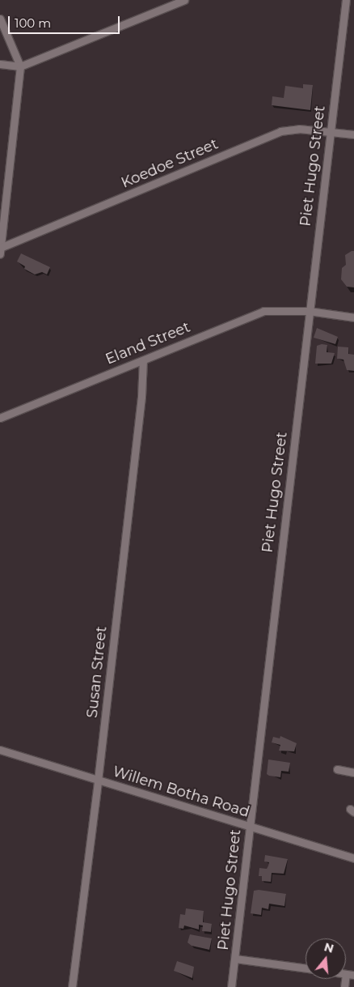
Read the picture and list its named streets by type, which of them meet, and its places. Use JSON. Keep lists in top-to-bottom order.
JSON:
{
  "streets": {
    "street": [
      "Koedoe Street",
      "Piet Hugo Street",
      "Eland Street",
      "Susan Street",
      "Willem Botha Road"
    ]
  },
  "crossings": [
    ["Koedoe Street", "Piet Hugo Street"],
    ["Piet Hugo Street", "Eland Street"],
    ["Piet Hugo Street", "Willem Botha Road"],
    ["Eland Street", "Susan Street"],
    ["Susan Street", "Willem Botha Road"]
  ],
  "scale_bar": "100 m",
  "north": "top"
}
